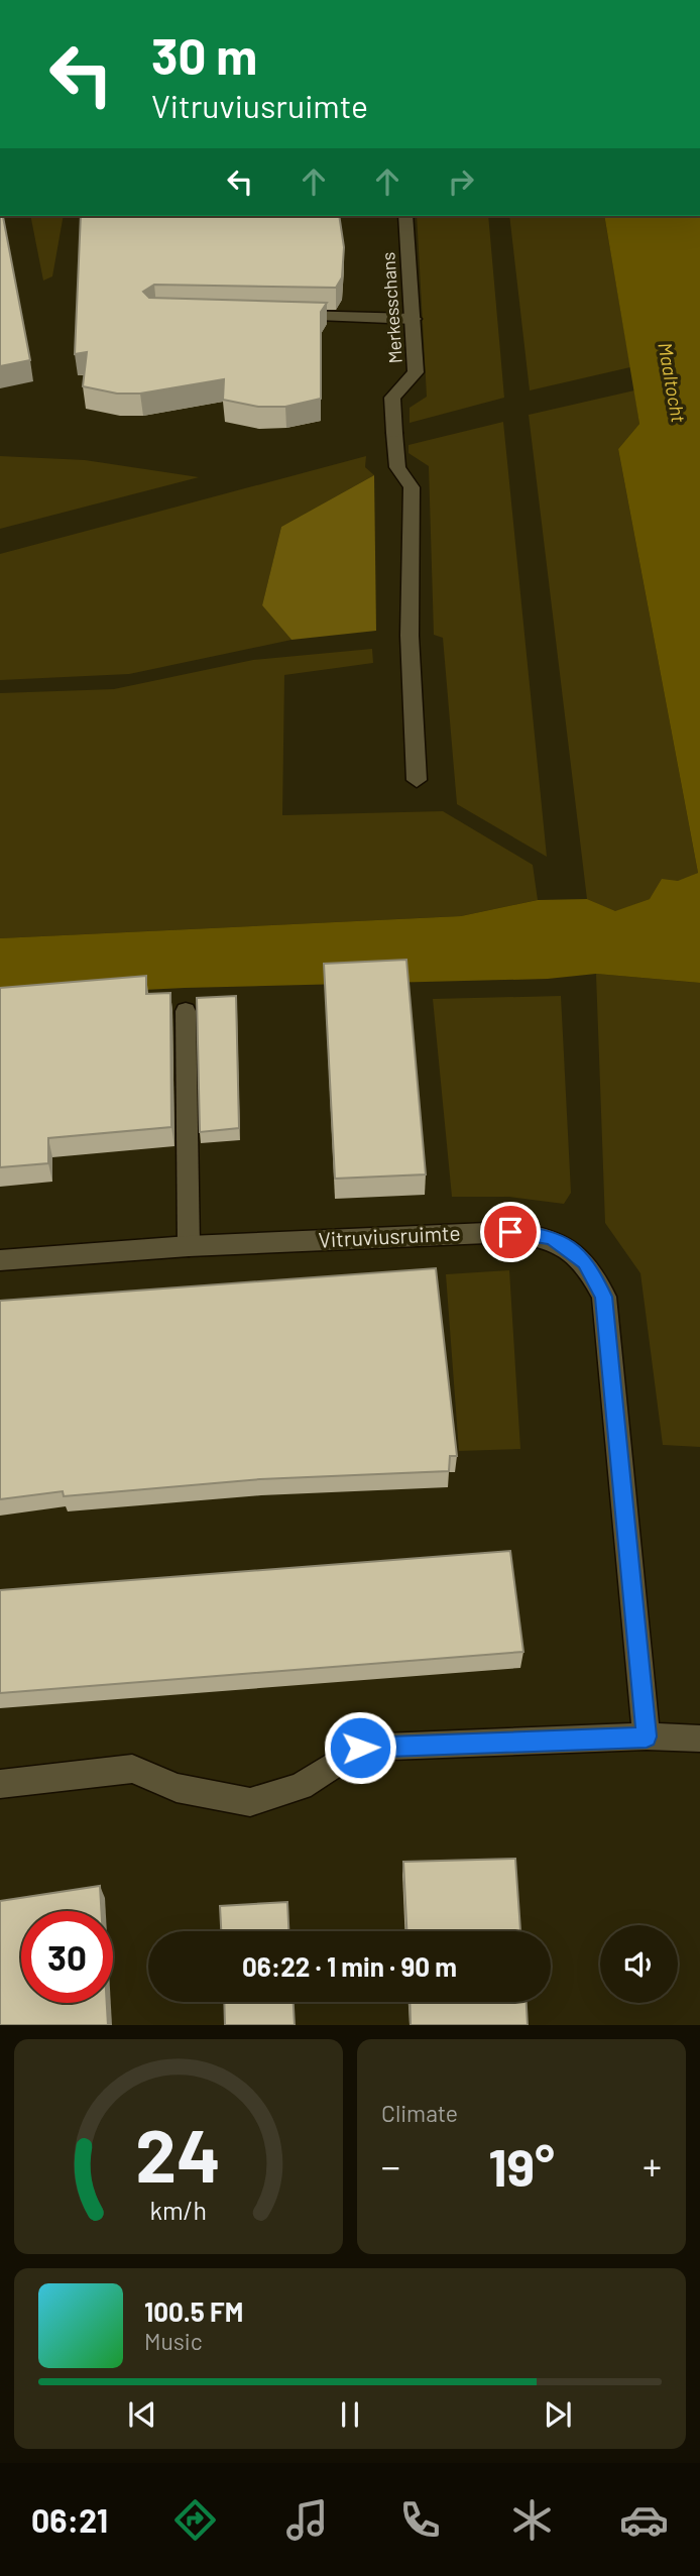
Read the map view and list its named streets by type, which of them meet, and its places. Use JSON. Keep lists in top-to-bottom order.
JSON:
{
  "streets": {
    "street": ["Merkesschans", "Vitruviusruimte"]
  },
  "water": ["Maaltocht"],
  "page": {
    "turn": ["30 m", "Vitruviusruimte"],
    "limit": "30",
    "trip": "06:22 · 1 min · 90 m",
    "tile": "Climate",
    "heat": ["−", "19°", "+"],
    "song": ["100.5 FM", "Music"],
    "tabs": "06:21",
    "gauge": ["24", "km/h"]
  }
}
